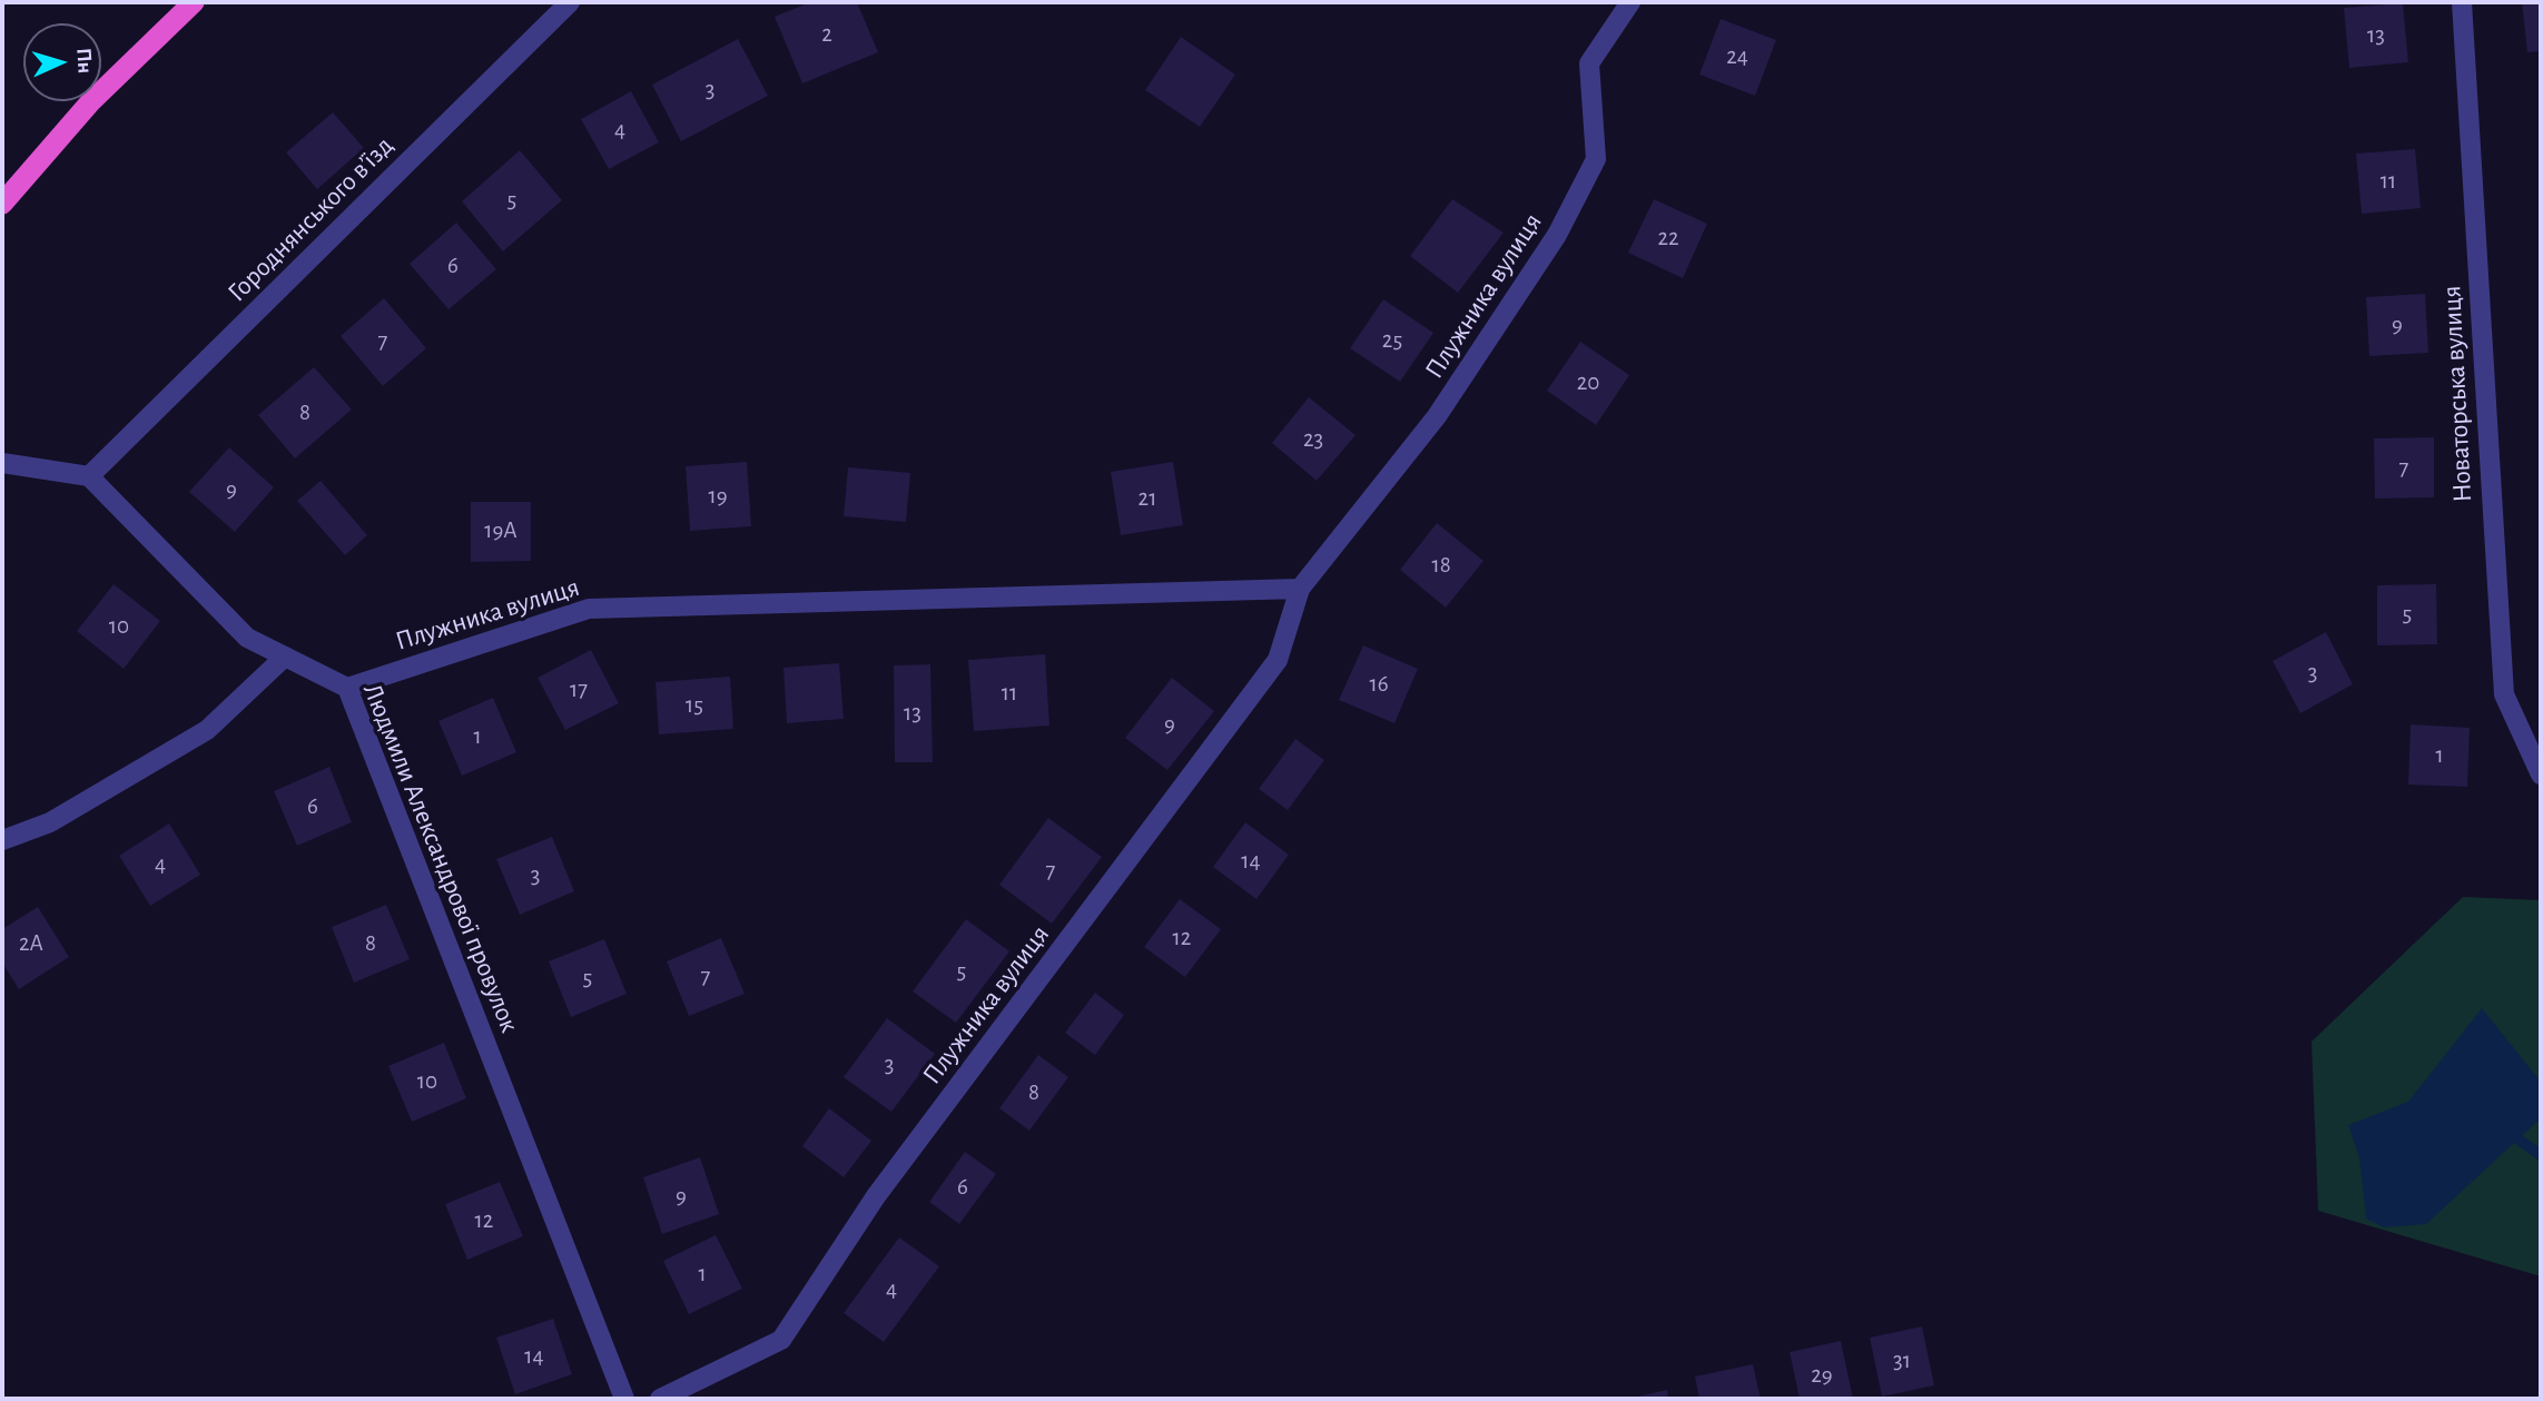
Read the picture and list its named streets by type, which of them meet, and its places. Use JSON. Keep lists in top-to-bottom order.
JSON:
{
  "streets": {
    "street": [
      "Городнянського в’їзд",
      "Плужника вулиця",
      "Новаторська вулиця",
      "Людмили Александрової провулок"
    ]
  },
  "crossings": [
    ["Городнянського в’їзд", "Людмили Александрової провулок"],
    ["Плужника вулиця", "Людмили Александрової провулок"]
  ],
  "house_numbers": [
    "2",
    "13",
    "24",
    "3",
    "4",
    "11",
    "5",
    "22",
    "6",
    "9",
    "25",
    "7",
    "20",
    "8",
    "23",
    "7",
    "9",
    "19",
    "21",
    "19А",
    "18",
    "5",
    "10",
    "3",
    "16",
    "17",
    "11",
    "15",
    "13",
    "9",
    "1",
    "1",
    "6",
    "14",
    "4",
    "7",
    "3",
    "12",
    "2А",
    "8",
    "5",
    "7",
    "5",
    "3",
    "10",
    "8",
    "6",
    "9",
    "12",
    "1",
    "4",
    "14",
    "31",
    "29"
  ],
  "north": "right"
}
